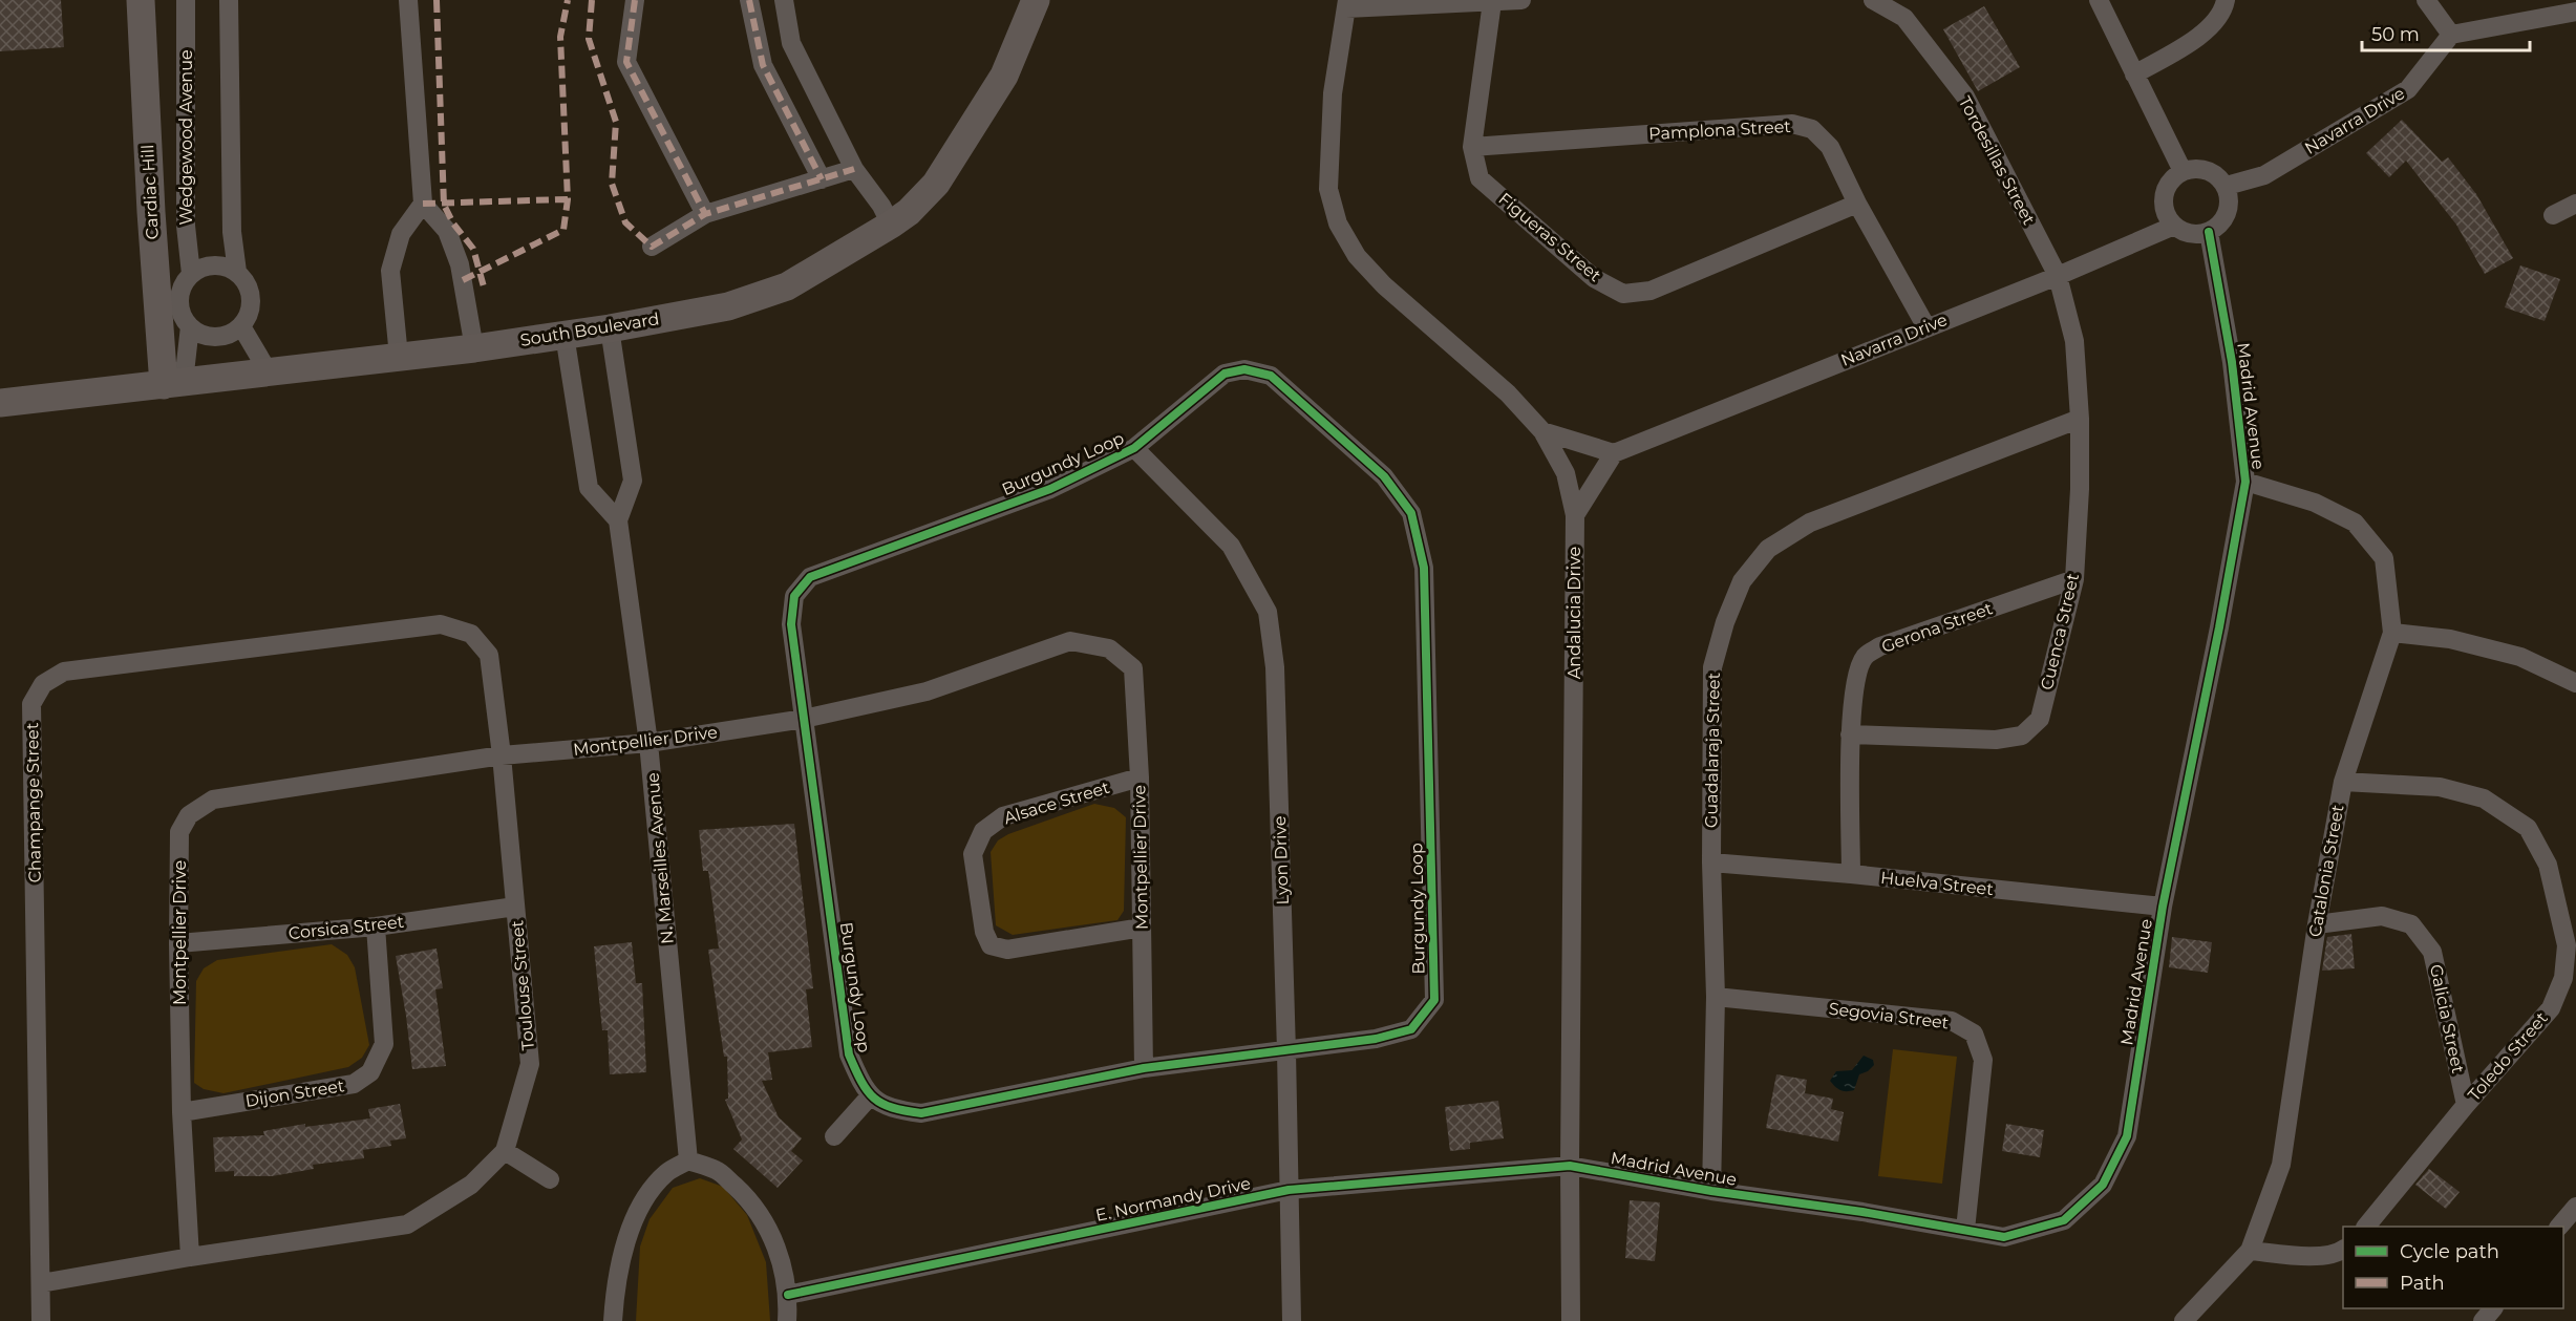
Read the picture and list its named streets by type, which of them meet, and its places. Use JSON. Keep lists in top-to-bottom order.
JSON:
{
  "streets": {
    "main road": ["Cardiac Hill", "South Boulevard"],
    "street": [
      "Navarra Drive",
      "Pamplona Street",
      "Wedgewood Avenue",
      "Tordesillas Street",
      "Figueras Street",
      "Madrid Avenue",
      "Burgundy Loop",
      "Andalucia Drive",
      "Gerona Street",
      "Cuenca Street",
      "Montpellier Drive",
      "Guadalaraja Street",
      "Champange Street",
      "Alsace Street",
      "N. Marseilles Avenue",
      "Lyon Drive",
      "Catalonia Street",
      "Huelva Street",
      "Corsica Street",
      "Toulouse Street",
      "Segovia Street",
      "Galicia Street",
      "Toledo Street",
      "Dijon Street",
      "E. Normandy Drive"
    ]
  },
  "crossings": [
    ["Navarra Drive", "Pamplona Street"],
    ["Navarra Drive", "Tordesillas Street"],
    ["Navarra Drive", "Madrid Avenue"],
    ["Navarra Drive", "Cuenca Street"],
    ["Pamplona Street", "Figueras Street"],
    ["Wedgewood Avenue", "Cardiac Hill"],
    ["Wedgewood Avenue", "South Boulevard"],
    ["Tordesillas Street", "Cuenca Street"],
    ["Cardiac Hill", "South Boulevard"],
    ["Madrid Avenue", "Andalucia Drive"],
    ["Madrid Avenue", "Guadalaraja Street"],
    ["Madrid Avenue", "Catalonia Street"],
    ["Madrid Avenue", "Huelva Street"],
    ["Madrid Avenue", "Segovia Street"],
    ["Madrid Avenue", "E. Normandy Drive"],
    ["Burgundy Loop", "Montpellier Drive"],
    ["Burgundy Loop", "Lyon Drive"],
    ["Andalucia Drive", "E. Normandy Drive"],
    ["Gerona Street", "Cuenca Street"],
    ["Gerona Street", "Huelva Street"],
    ["Cuenca Street", "Guadalaraja Street"],
    ["Montpellier Drive", "Alsace Street"],
    ["Montpellier Drive", "N. Marseilles Avenue"],
    ["Montpellier Drive", "Corsica Street"],
    ["Montpellier Drive", "Toulouse Street"],
    ["Montpellier Drive", "Dijon Street"],
    ["Guadalaraja Street", "Huelva Street"],
    ["Guadalaraja Street", "Segovia Street"],
    ["Champange Street", "Toulouse Street"],
    ["Lyon Drive", "E. Normandy Drive"],
    ["Catalonia Street", "Galicia Street"],
    ["Catalonia Street", "Toledo Street"],
    ["Corsica Street", "Toulouse Street"],
    ["Corsica Street", "Dijon Street"],
    ["Galicia Street", "Toledo Street"]
  ],
  "legend": ["Cycle path", "Path"],
  "scale_bar": "50 m"
}
